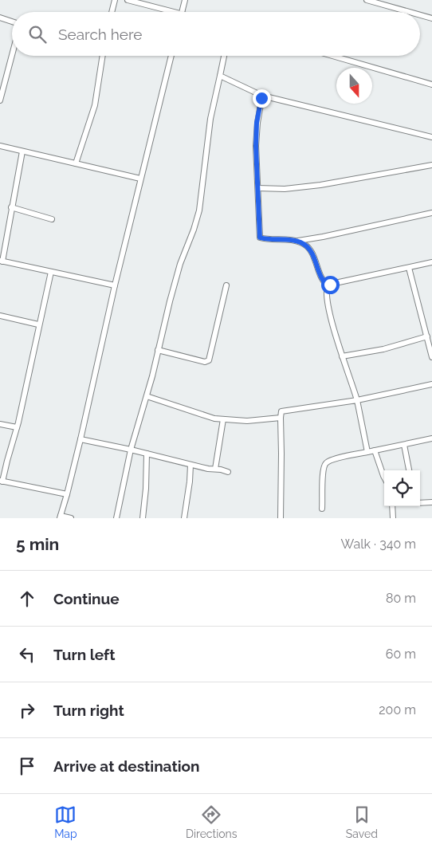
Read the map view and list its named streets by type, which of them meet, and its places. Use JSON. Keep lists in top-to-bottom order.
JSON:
{
  "north": "bottom",
  "page": {
    "search": "Search here",
    "heading": ["5 min", "Walk · 340 m"],
    "list": [
      ["Continue", "80 m"],
      ["Turn left", "60 m"],
      ["Turn right", "200 m"],
      "Arrive at destination"
    ],
    "nav": ["Map", "Directions", "Saved"]
  }
}
